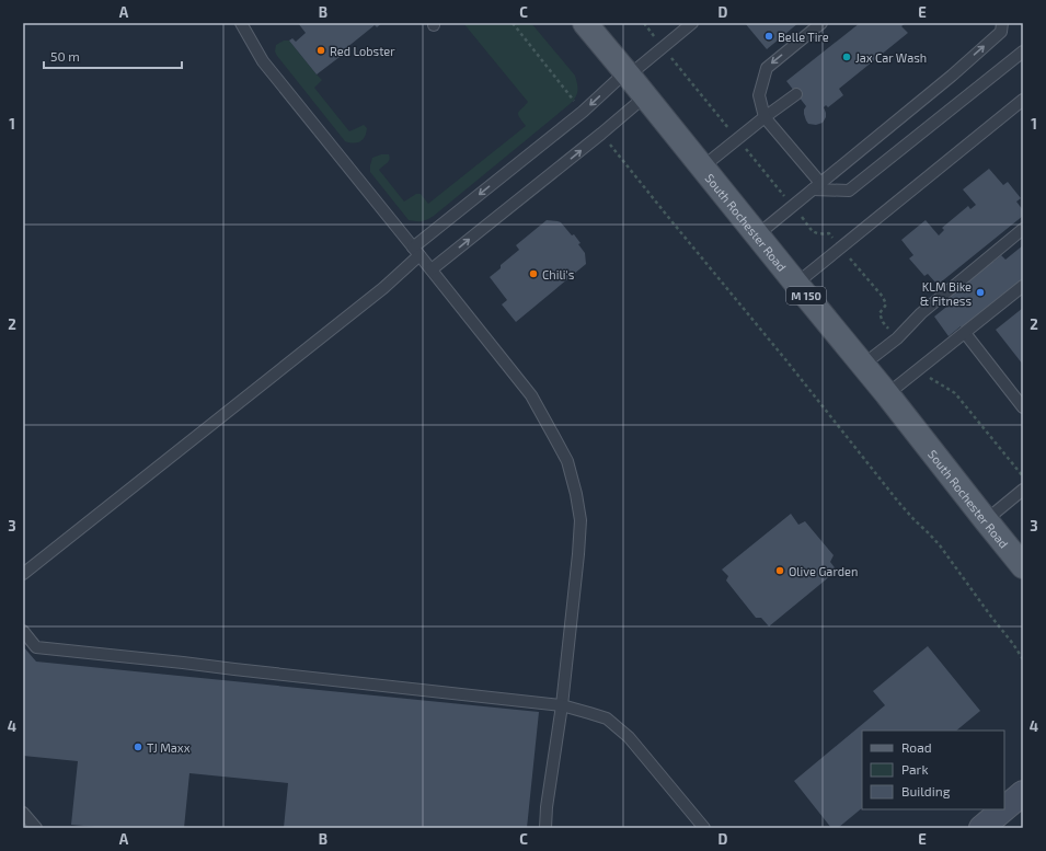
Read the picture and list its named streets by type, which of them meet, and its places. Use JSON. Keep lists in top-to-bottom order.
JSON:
{
  "streets": {
    "main road": ["South Rochester Road", "M 150"]
  },
  "places": [
    "Belle Tire",
    "Red Lobster",
    "Jax Car Wash",
    "Chili's",
    "KLM Bike & Fitness",
    "Olive Garden",
    "TJ Maxx"
  ],
  "legend": ["Road", "Park", "Building"],
  "scale_bar": "50 m",
  "grid": {
    "columns": [
      "A",
      "B",
      "C",
      "D",
      "E"
    ],
    "rows": [
      "1",
      "2",
      "3",
      "4"
    ]
  }
}
